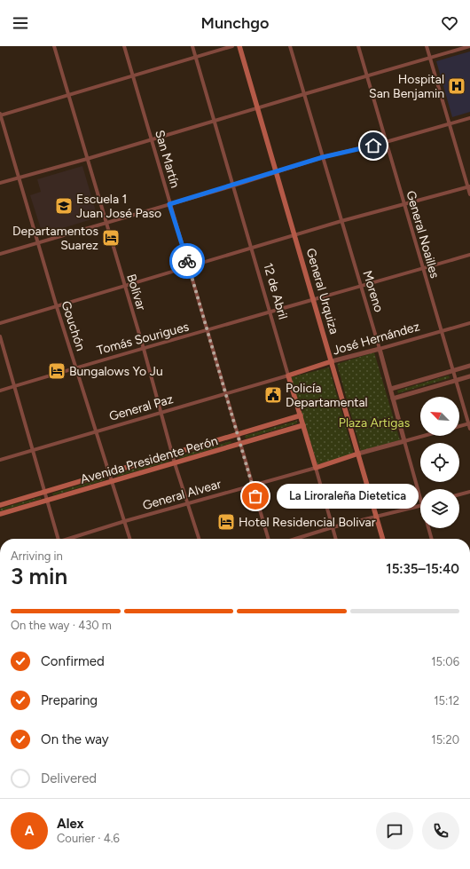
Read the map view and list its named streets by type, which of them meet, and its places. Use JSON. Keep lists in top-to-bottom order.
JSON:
{
  "streets": {
    "main road": [
      "12 de Abril",
      "General Urquiza",
      "José Hernández",
      "Avenida Presidente Perón"
    ],
    "street": [
      "San Martín",
      "General Noailles",
      "Moreno",
      "Bolívar",
      "Gouchón",
      "Tomás Sourigues",
      "General Paz",
      "General Alvear"
    ]
  },
  "crossings": [
    ["San Martín", "Tomás Sourigues"],
    ["San Martín", "General Paz"],
    ["San Martín", "Avenida Presidente Perón"],
    ["San Martín", "General Alvear"],
    ["General Noailles", "Tomás Sourigues"],
    ["General Noailles", "José Hernández"],
    ["12 de Abril", "Tomás Sourigues"],
    ["12 de Abril", "José Hernández"],
    ["12 de Abril", "General Paz"],
    ["12 de Abril", "Avenida Presidente Perón"],
    ["12 de Abril", "General Alvear"],
    ["General Urquiza", "Tomás Sourigues"],
    ["General Urquiza", "José Hernández"],
    ["Moreno", "Tomás Sourigues"],
    ["Moreno", "José Hernández"],
    ["Bolívar", "Tomás Sourigues"],
    ["Bolívar", "General Paz"],
    ["Bolívar", "Avenida Presidente Perón"],
    ["Bolívar", "General Alvear"],
    ["Gouchón", "Tomás Sourigues"],
    ["Gouchón", "General Paz"],
    ["Gouchón", "Avenida Presidente Perón"],
    ["Gouchón", "General Alvear"],
    ["José Hernández", "General Paz"]
  ],
  "parks": ["Plaza Artigas"],
  "places": {
    "hospital": ["Hospital San Benjamin"],
    "school or university": ["Escuela 1 Juan José Paso"],
    "hotel": ["Departamentos Suarez", "Bungalows Yo Ju", "Hotel Residencial Bolivar"],
    "public building": ["Policía Departamental"],
    "other": ["La Liroraleña Dietetica"]
  },
  "north": "top left",
  "page": {
    "header": "Munchgo",
    "bubble": "La Liroraleña Dietetica",
    "heading": ["3 min", "Arriving in", "15:35–15:40"],
    "panel": ["Alex", "Courier · 4.6"],
    "bar": "On the way · 430 m",
    "list": [
      ["Confirmed", "15:06"],
      ["Preparing", "15:12"],
      ["On the way", "15:20"],
      "Delivered"
    ],
    "round": "A"
  }
}
